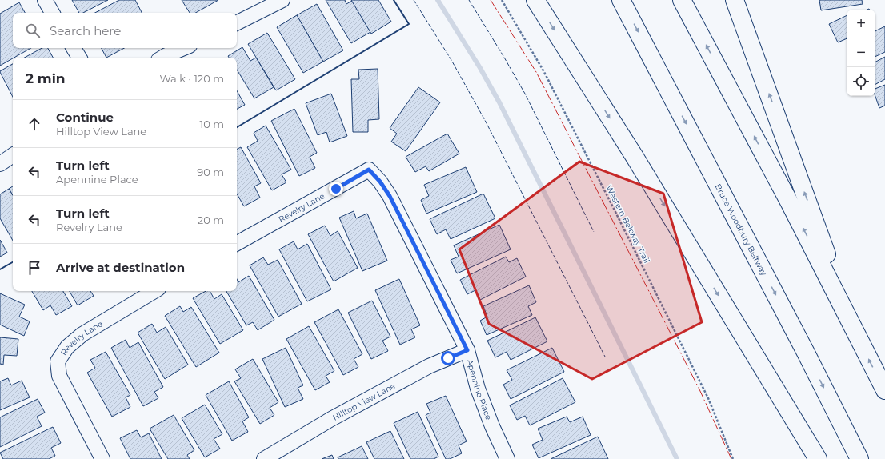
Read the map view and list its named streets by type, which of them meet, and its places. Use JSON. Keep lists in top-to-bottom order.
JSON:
{
  "streets": {
    "highway": ["Bruce Woodbury Beltway"],
    "street": ["Revelry Lane", "Apennine Place", "Hilltop View Lane"],
    "path": ["Western Beltway Trail"]
  },
  "crossings": [
    ["Revelry Lane", "Apennine Place"],
    ["Apennine Place", "Hilltop View Lane"]
  ],
  "page": {
    "map_buttons": ["+", "−"],
    "search": "Search here",
    "heading": ["2 min", "Walk · 120 m"],
    "list": [
      ["Continue", "Hilltop View Lane", "10 m"],
      ["Turn left", "Apennine Place", "90 m"],
      ["Turn left", "Revelry Lane", "20 m"],
      "Arrive at destination"
    ]
  }
}
